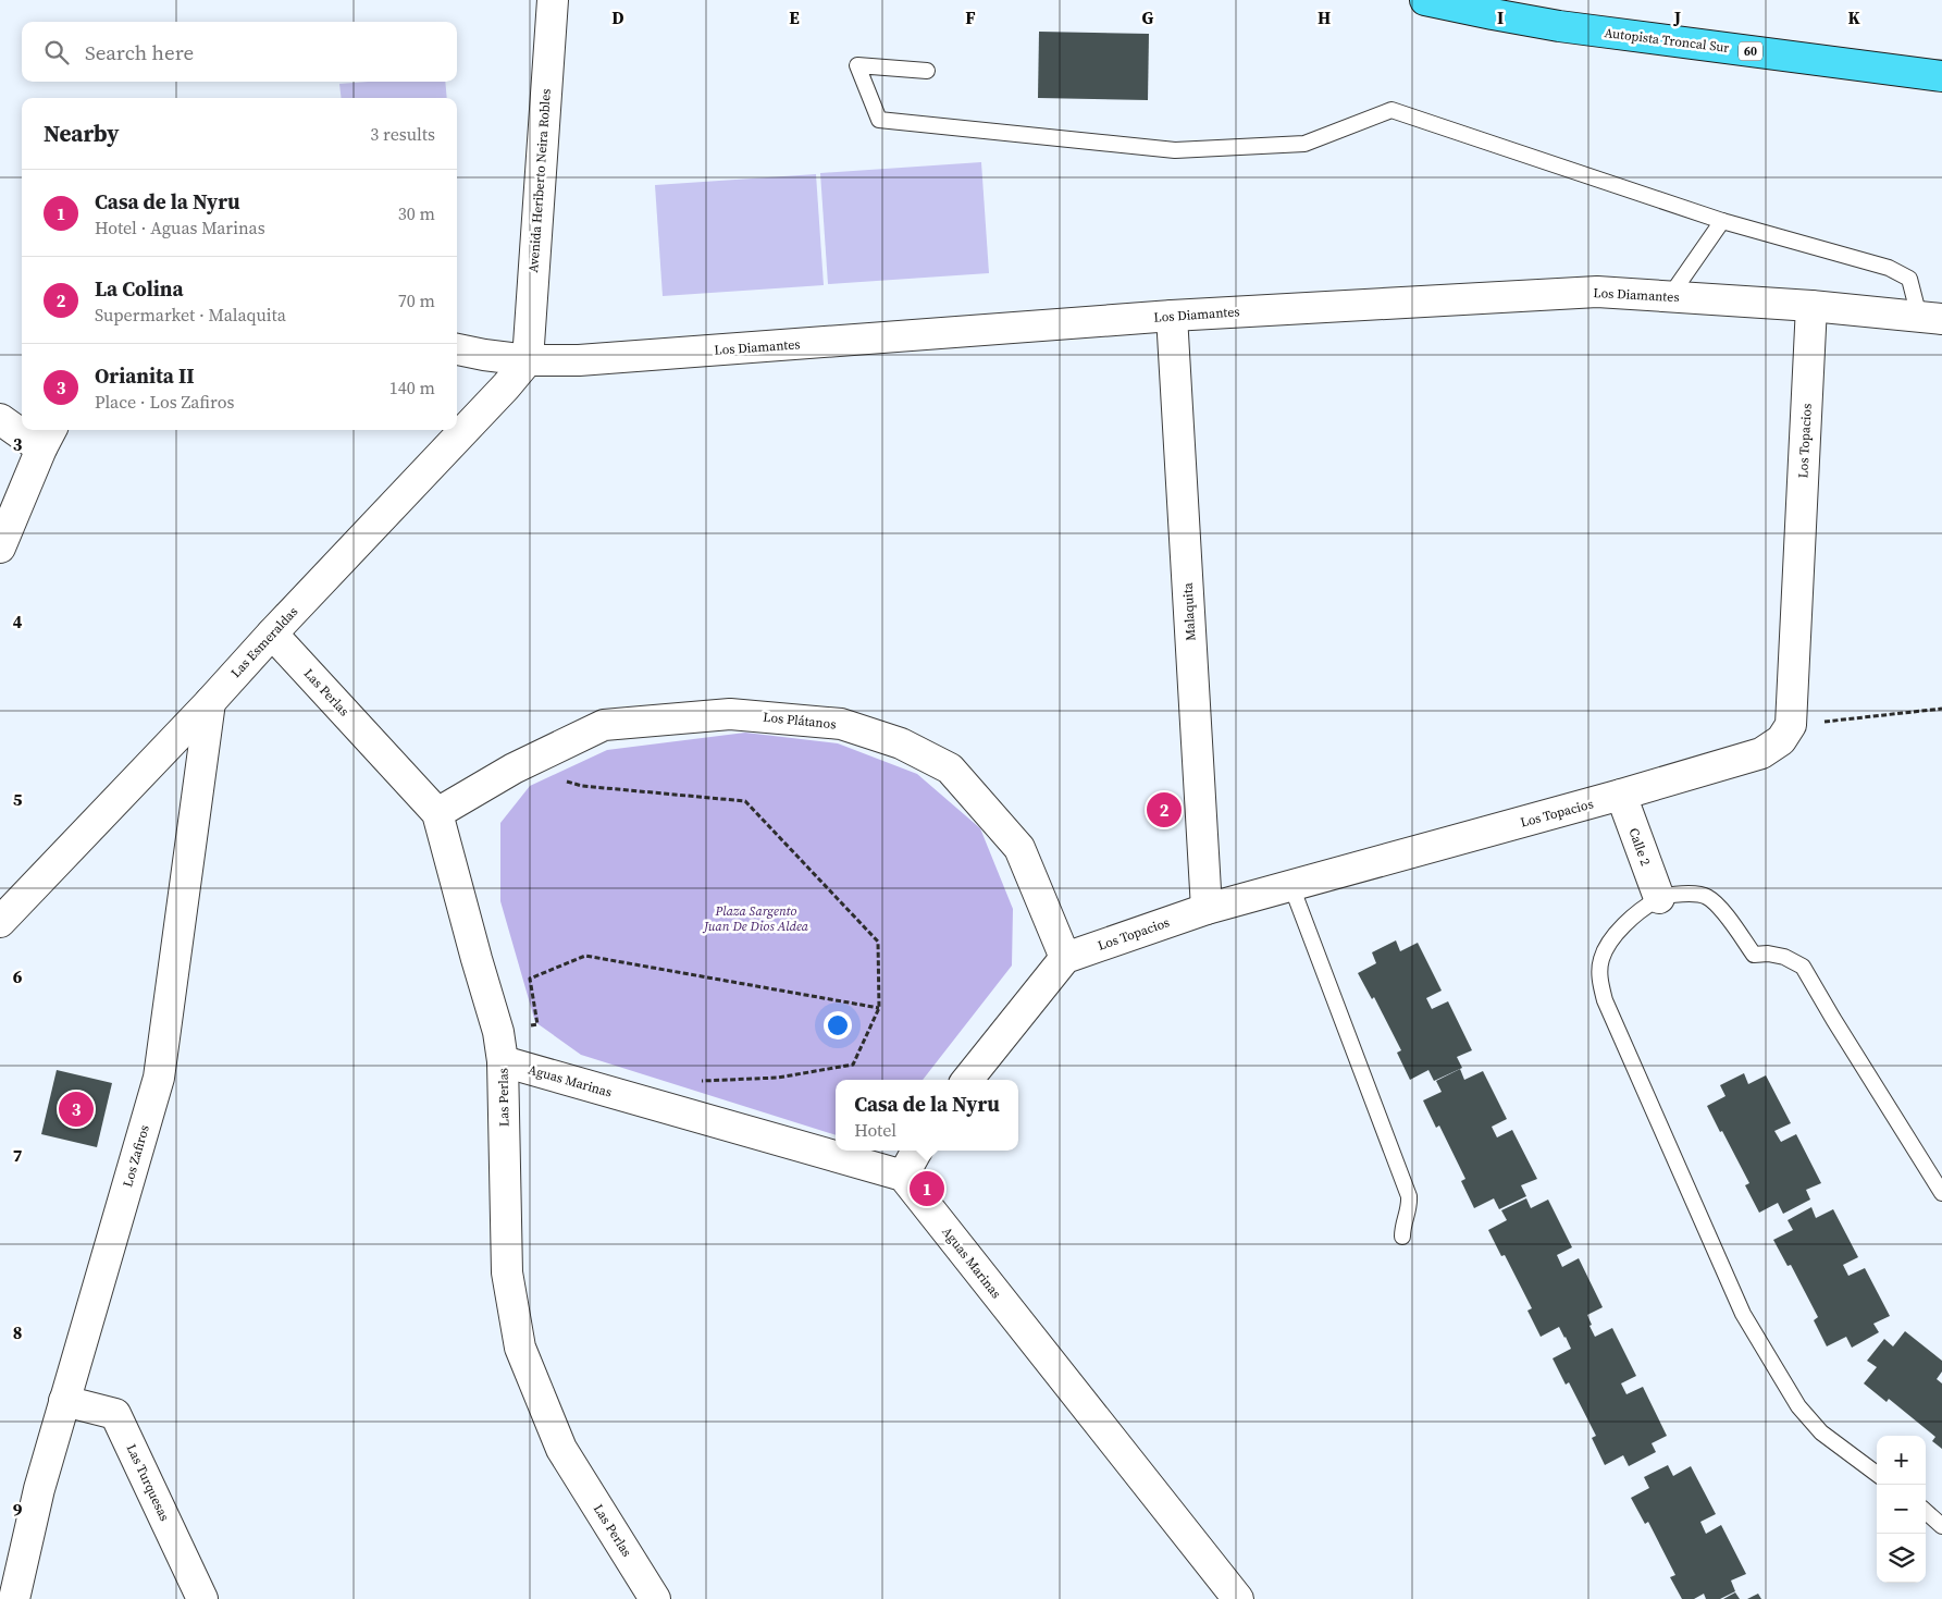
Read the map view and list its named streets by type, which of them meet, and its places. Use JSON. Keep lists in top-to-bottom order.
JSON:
{
  "streets": {
    "highway": ["Autopista Troncal Sur", "60"],
    "street": [
      "Avenida Heriberto Neira Robles",
      "Los Diamantes",
      "Los Topacios",
      "Malaquita",
      "Las Esmeraldas",
      "Las Perlas",
      "Los Plátanos",
      "Calle 2",
      "Aguas Marinas",
      "Los Zafiros",
      "Las Turquesas"
    ]
  },
  "crossings": [
    ["Avenida Heriberto Neira Robles", "Los Diamantes"],
    ["Avenida Heriberto Neira Robles", "Las Esmeraldas"],
    ["Los Diamantes", "Los Topacios"],
    ["Los Diamantes", "Malaquita"],
    ["Los Diamantes", "Las Esmeraldas"],
    ["Los Topacios", "Malaquita"],
    ["Los Topacios", "Los Plátanos"],
    ["Los Topacios", "Calle 2"],
    ["Las Esmeraldas", "Las Perlas"],
    ["Las Esmeraldas", "Los Zafiros"],
    ["Las Perlas", "Los Plátanos"],
    ["Las Perlas", "Aguas Marinas"],
    ["Los Zafiros", "Las Turquesas"]
  ],
  "parks": ["Plaza Sargento Juan De Dios Aldea"],
  "page": {
    "search": "Search here",
    "heading": ["Nearby", "3 results"],
    "list": [
      {
        "mark": "1",
        "name": "Casa de la Nyru",
        "note": "Hotel · Aguas Marinas",
        "value": "30 m"
      },
      {
        "mark": "2",
        "name": "La Colina",
        "note": "Supermarket · Malaquita",
        "value": "70 m"
      },
      {
        "mark": "3",
        "name": "Orianita II",
        "note": "Place · Los Zafiros",
        "value": "140 m"
      }
    ],
    "pins": ["2", "3", "1"],
    "popup": ["Casa de la Nyru", "Hotel"],
    "map_buttons": ["+", "−"]
  },
  "grid": {
    "columns": [
      "D",
      "E",
      "F",
      "G",
      "H",
      "I",
      "J",
      "K"
    ],
    "rows": [
      "3",
      "4",
      "5",
      "6",
      "7",
      "8",
      "9"
    ]
  }
}
